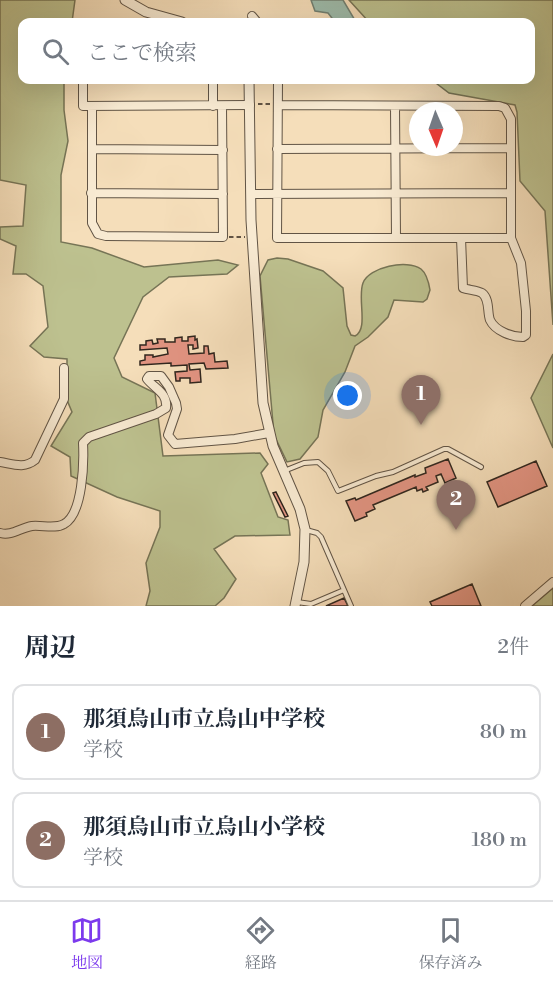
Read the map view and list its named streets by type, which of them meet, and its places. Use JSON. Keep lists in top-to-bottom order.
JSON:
{
  "north": "bottom",
  "page": {
    "search": "ここで検索",
    "pins": ["1", "2"],
    "heading": ["周辺", "2件"],
    "list": [
      {
        "mark": "1",
        "name": "那須烏山市立烏山中学校",
        "note": "学校",
        "value": "80 m"
      },
      {
        "mark": "2",
        "name": "那須烏山市立烏山小学校",
        "note": "学校",
        "value": "180 m"
      }
    ],
    "nav": ["地図", "経路", "保存済み"]
  }
}
